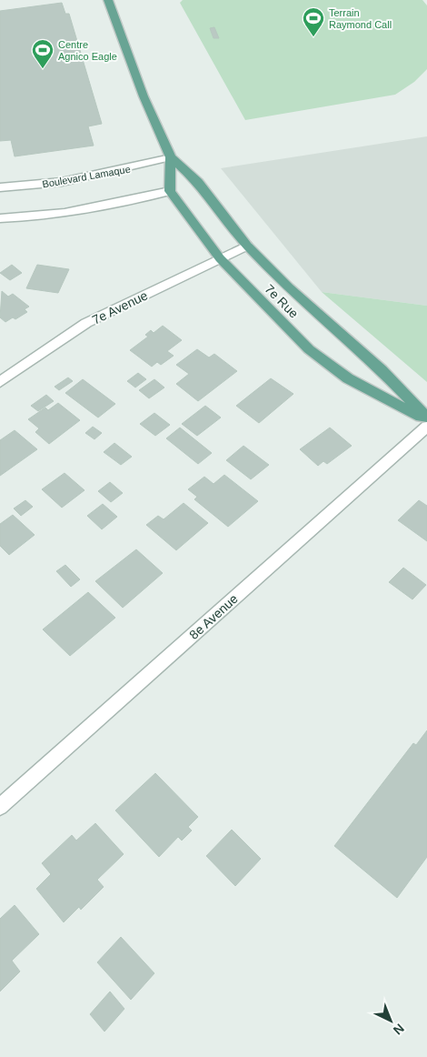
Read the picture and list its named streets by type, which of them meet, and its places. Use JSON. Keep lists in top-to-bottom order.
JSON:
{
  "streets": {
    "main road": ["7e Rue"],
    "street": ["Boulevard Lamaque", "7e Avenue", "8e Avenue"]
  },
  "crossings": [
    ["Boulevard Lamaque", "7e Rue"],
    ["7e Rue", "7e Avenue"]
  ],
  "places": {
    "sports": ["Terrain Raymond Call", "Centre Agnico Eagle"]
  },
  "north": "bottom right"
}
